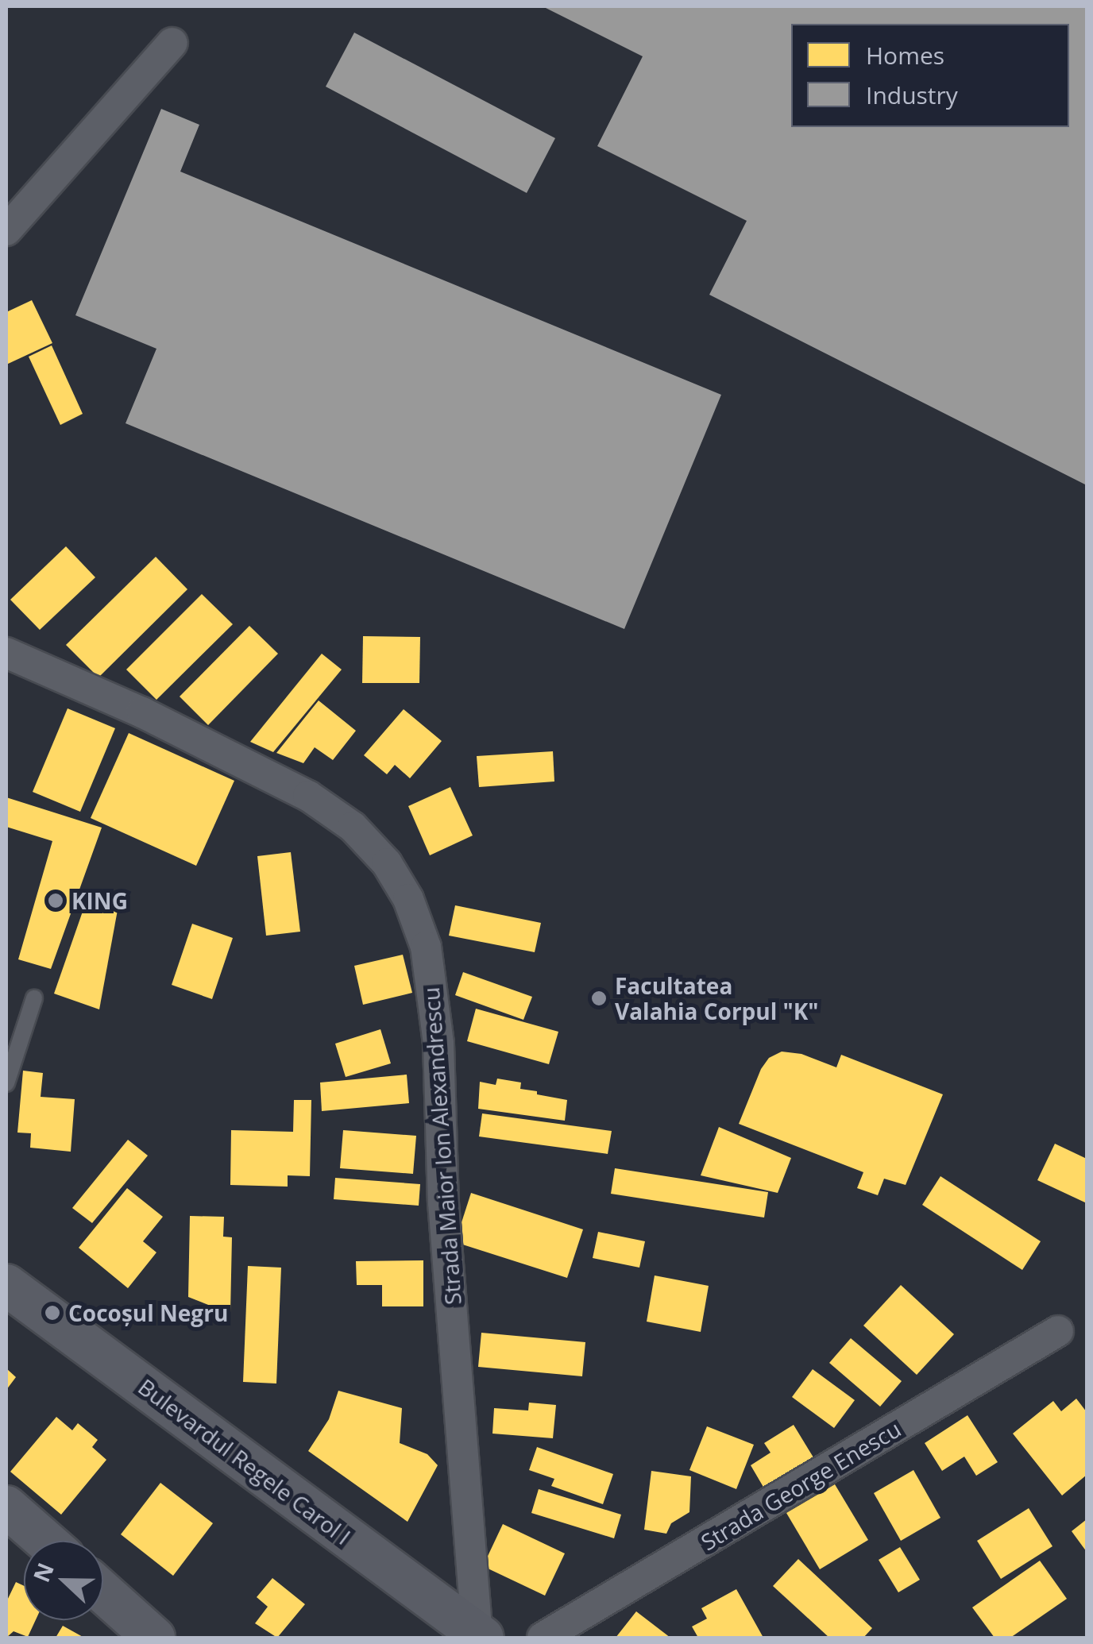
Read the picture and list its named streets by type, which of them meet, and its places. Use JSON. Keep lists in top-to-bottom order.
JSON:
{
  "streets": {
    "main road": ["Bulevardul Regele Carol I"],
    "street": ["Strada Maior Ion Alexandrescu", "Strada George Enescu"]
  },
  "crossings": [
    ["Strada Maior Ion Alexandrescu", "Bulevardul Regele Carol I"]
  ],
  "places": ["KING", "Facultatea Valahia Corpul \"K\"", "Cocoșul Negru"],
  "legend": ["Homes", "Industry"],
  "north": "left"
}
